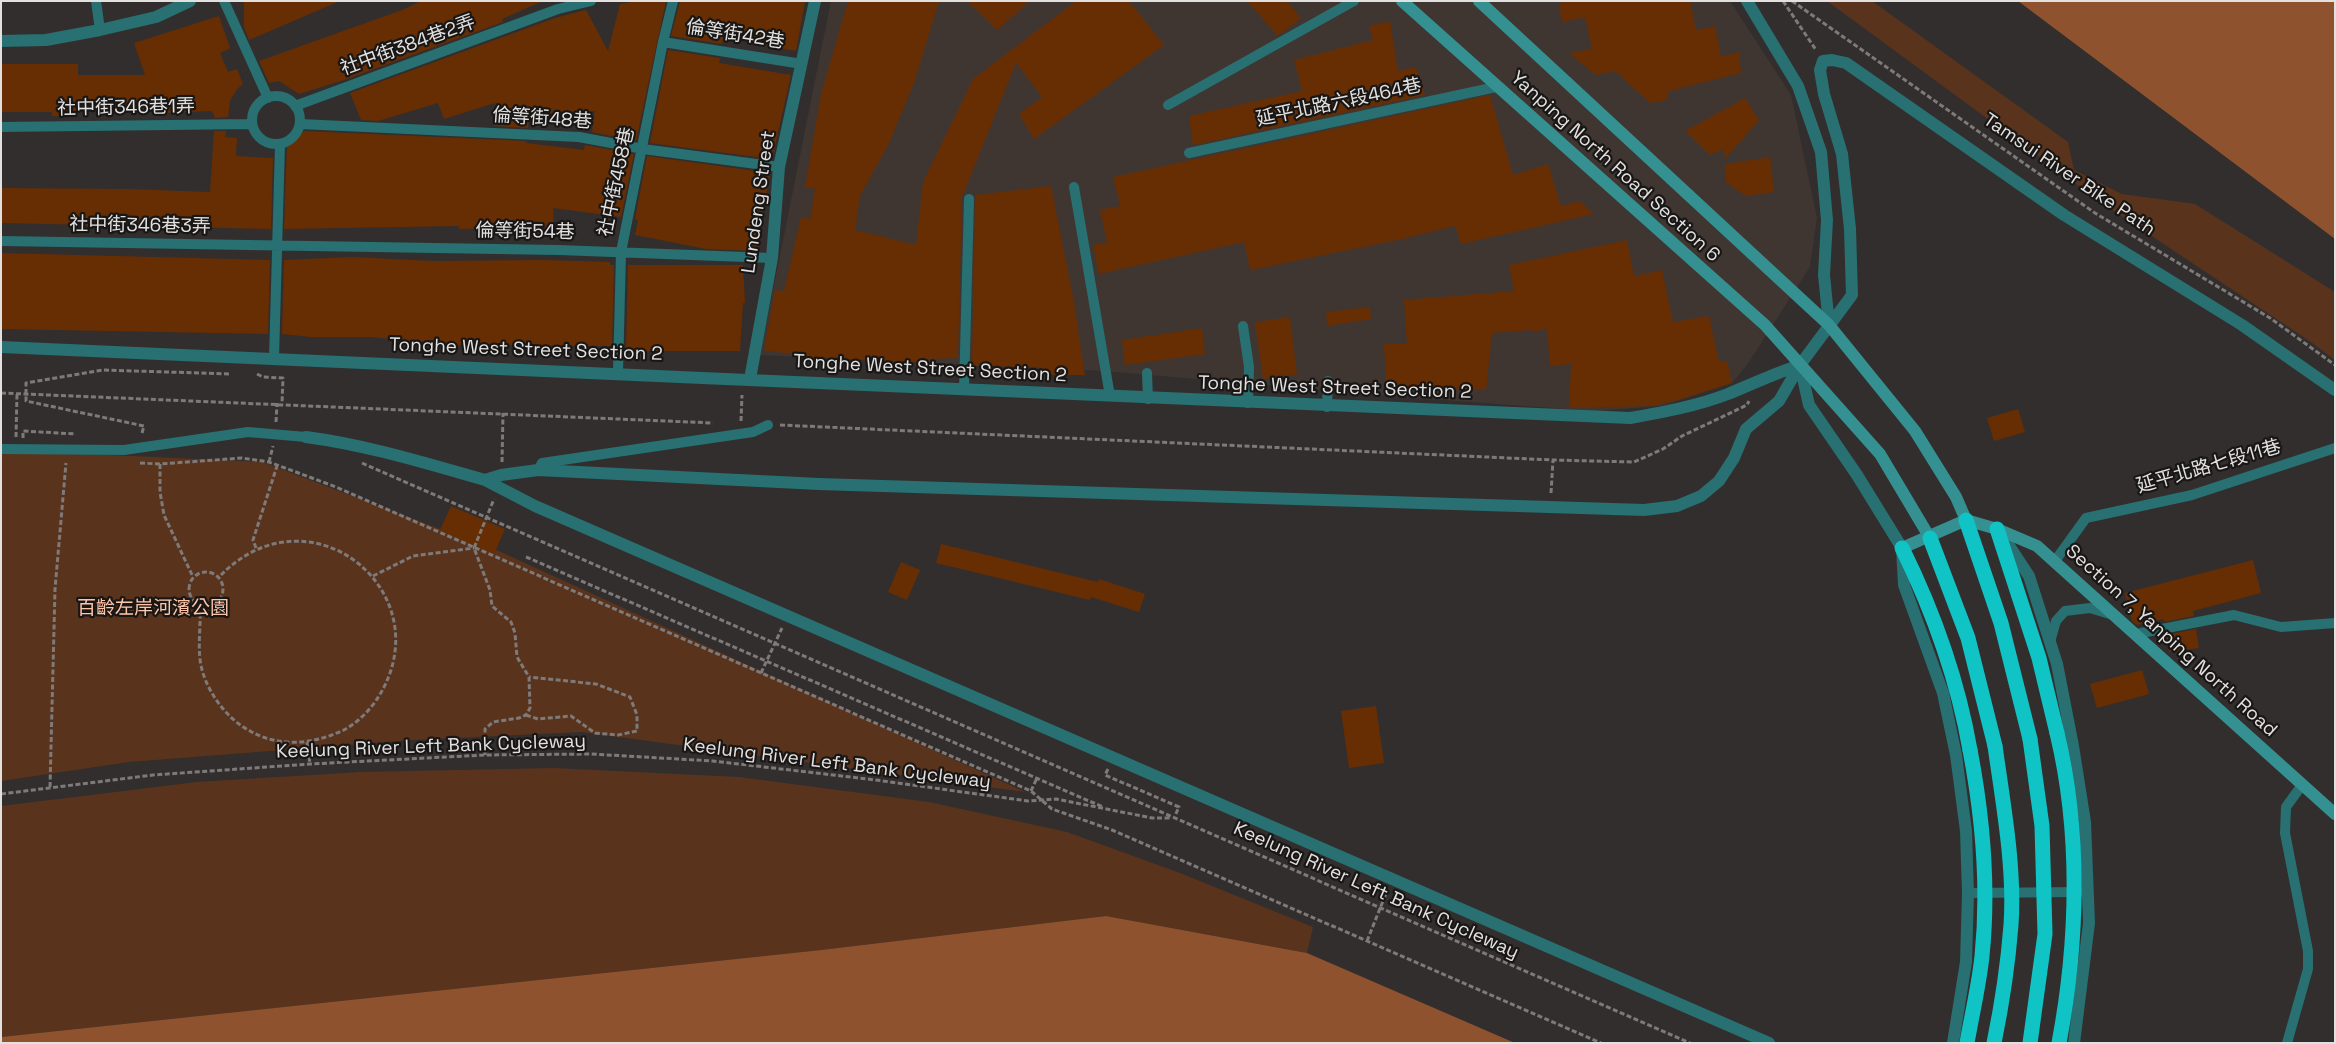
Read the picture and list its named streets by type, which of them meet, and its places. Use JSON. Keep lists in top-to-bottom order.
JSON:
{
  "streets": {
    "main road": ["Yanping North Road Section 6", "Section 7, Yanping North Road"],
    "street": ["Lundeng Street", "Tonghe West Street Section 2"],
    "lane": [
      "倫等街42巷",
      "社中街384巷2弄",
      "延平北路六段464巷",
      "社中街346巷1弄",
      "倫等街48巷",
      "社中街458巷",
      "社中街346巷3弄",
      "倫等街54巷",
      "延平北路七段11巷"
    ],
    "path": ["Tamsui River Bike Path", "Keelung River Left Bank Cycleway"]
  },
  "crossings": [
    ["倫等街42巷", "社中街458巷"],
    ["倫等街42巷", "Lundeng Street"],
    ["社中街384巷2弄", "社中街346巷1弄"],
    ["社中街384巷2弄", "倫等街48巷"],
    ["延平北路六段464巷", "Yanping North Road Section 6"],
    ["社中街346巷1弄", "倫等街48巷"],
    ["倫等街48巷", "社中街458巷"],
    ["倫等街48巷", "Lundeng Street"],
    ["Yanping North Road Section 6", "Tonghe West Street Section 2"],
    ["社中街458巷", "倫等街54巷"],
    ["社中街458巷", "Tonghe West Street Section 2"],
    ["Lundeng Street", "倫等街54巷"],
    ["Lundeng Street", "Tonghe West Street Section 2"],
    ["社中街346巷3弄", "倫等街54巷"],
    ["延平北路七段11巷", "Section 7, Yanping North Road"]
  ],
  "parks": ["百齡左岸河濱公園"]
}
